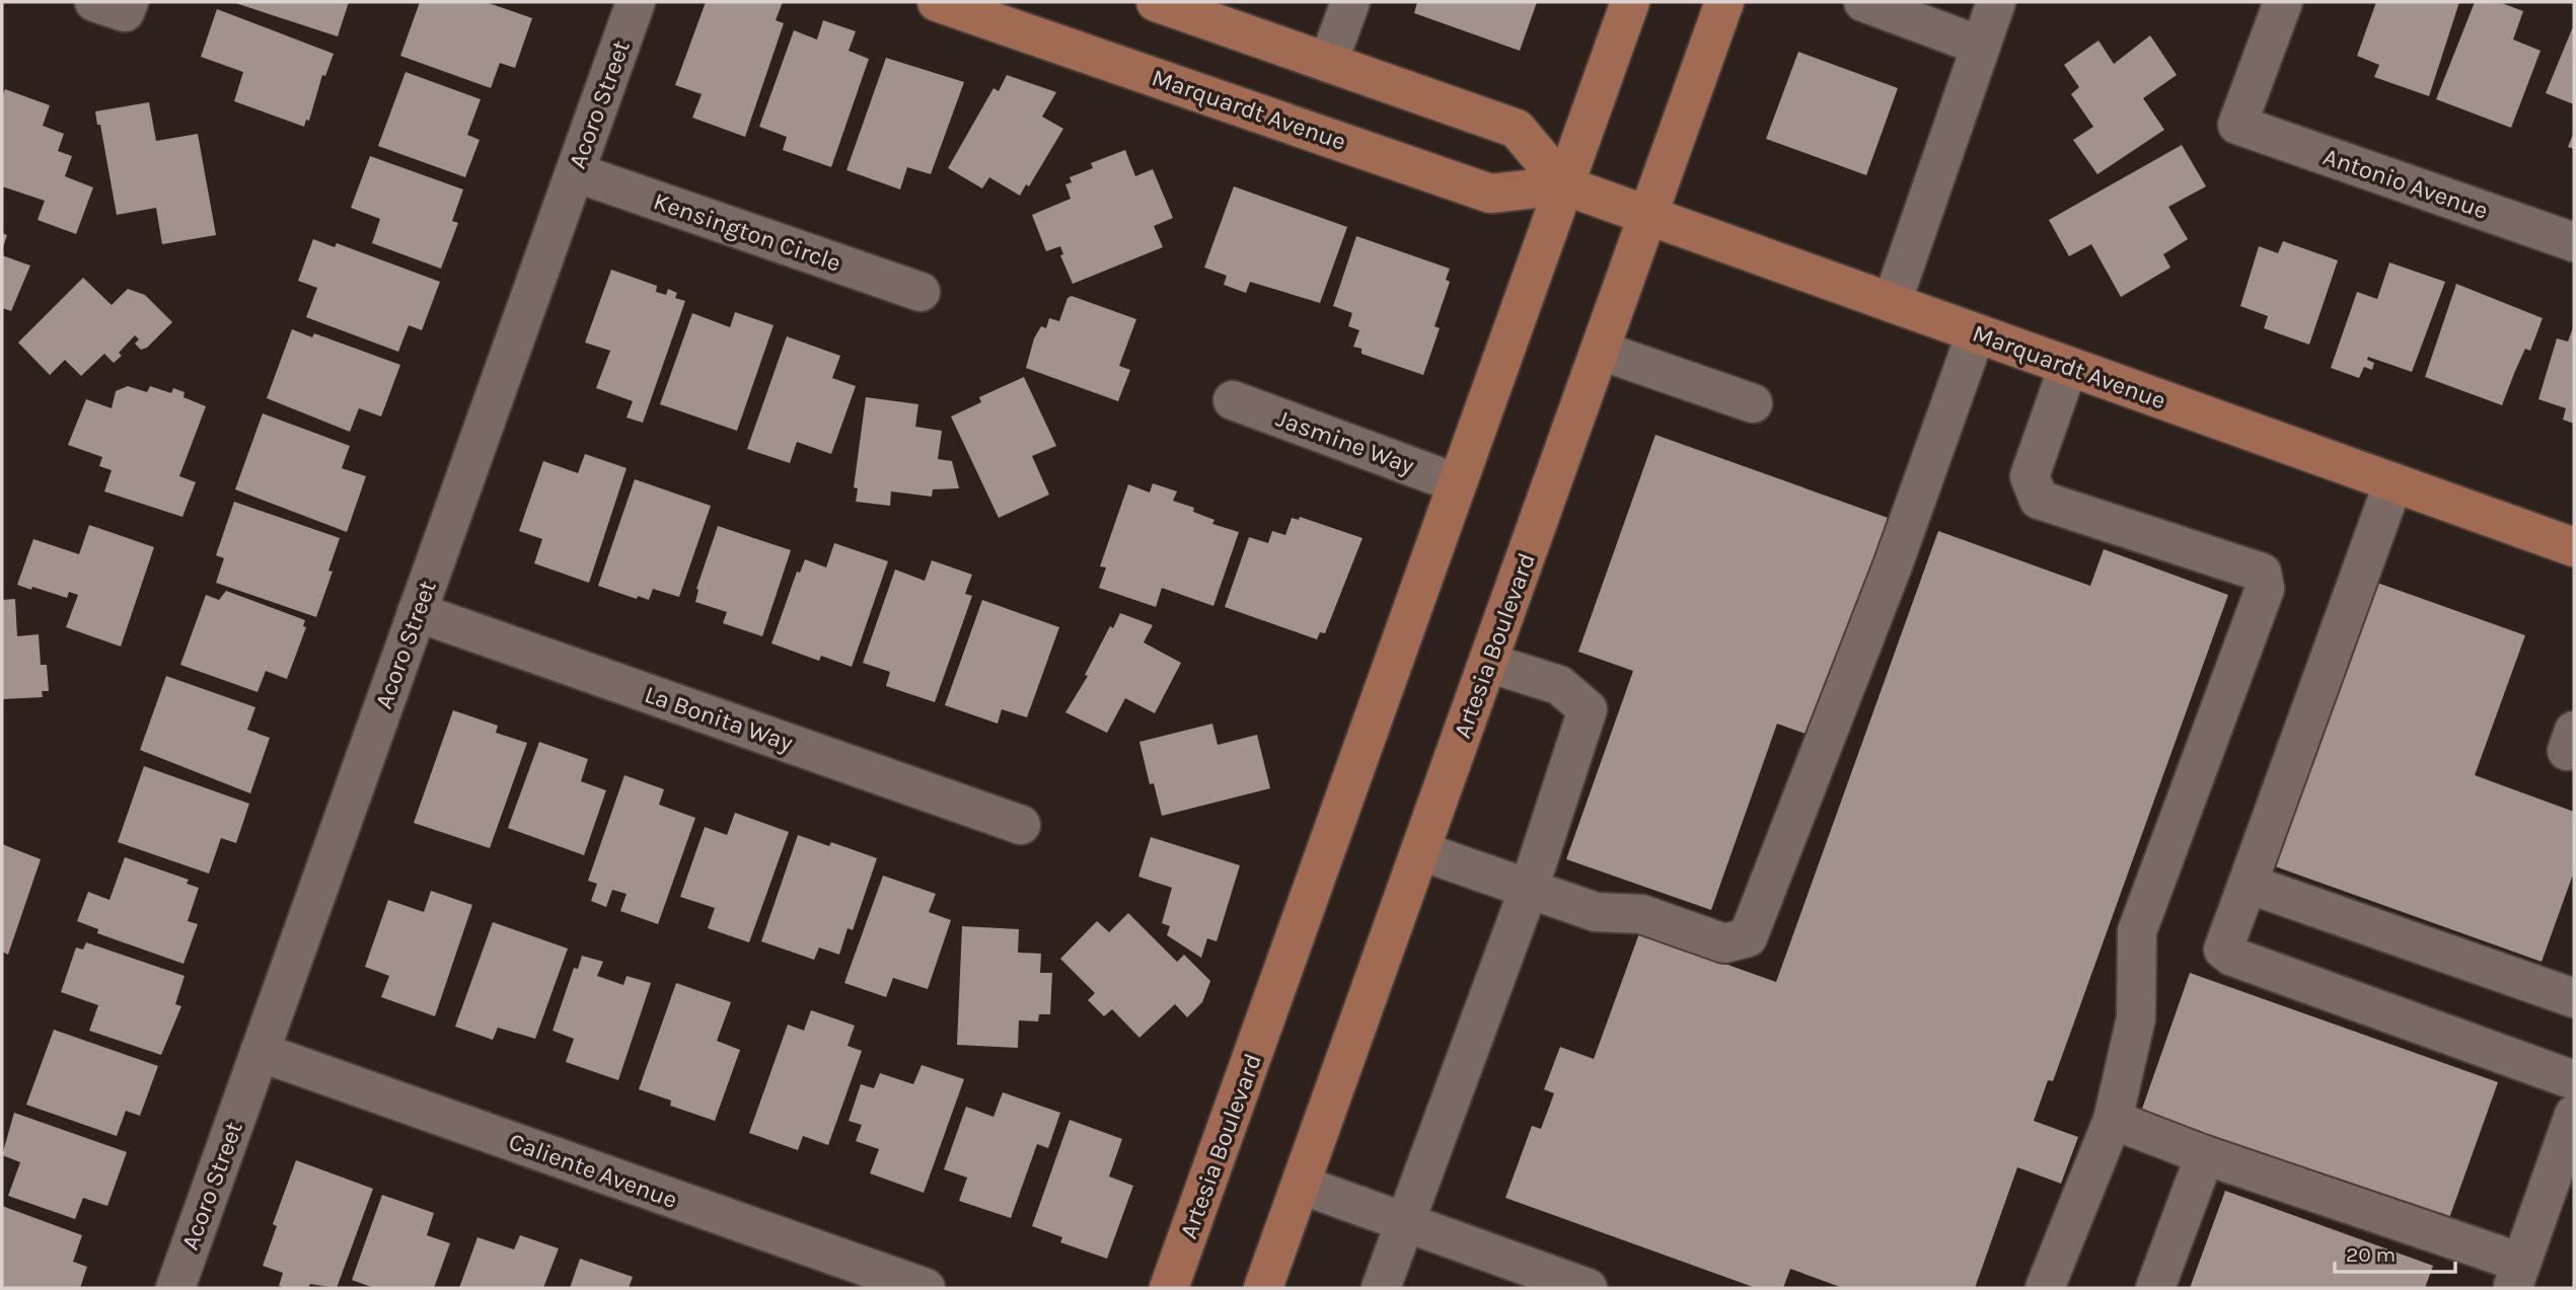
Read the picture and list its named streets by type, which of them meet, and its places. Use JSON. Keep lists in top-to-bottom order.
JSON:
{
  "streets": {
    "main road": ["Marquardt Avenue", "Artesia Boulevard"],
    "street": [
      "Acoro Street",
      "Antonio Avenue",
      "Kensington Circle",
      "Jasmine Way",
      "La Bonita Way",
      "Caliente Avenue"
    ]
  },
  "crossings": [
    ["Acoro Street", "Kensington Circle"],
    ["Acoro Street", "La Bonita Way"],
    ["Acoro Street", "Caliente Avenue"],
    ["Marquardt Avenue", "Artesia Boulevard"],
    ["Jasmine Way", "Artesia Boulevard"]
  ],
  "scale_bar": "20 m"
}
